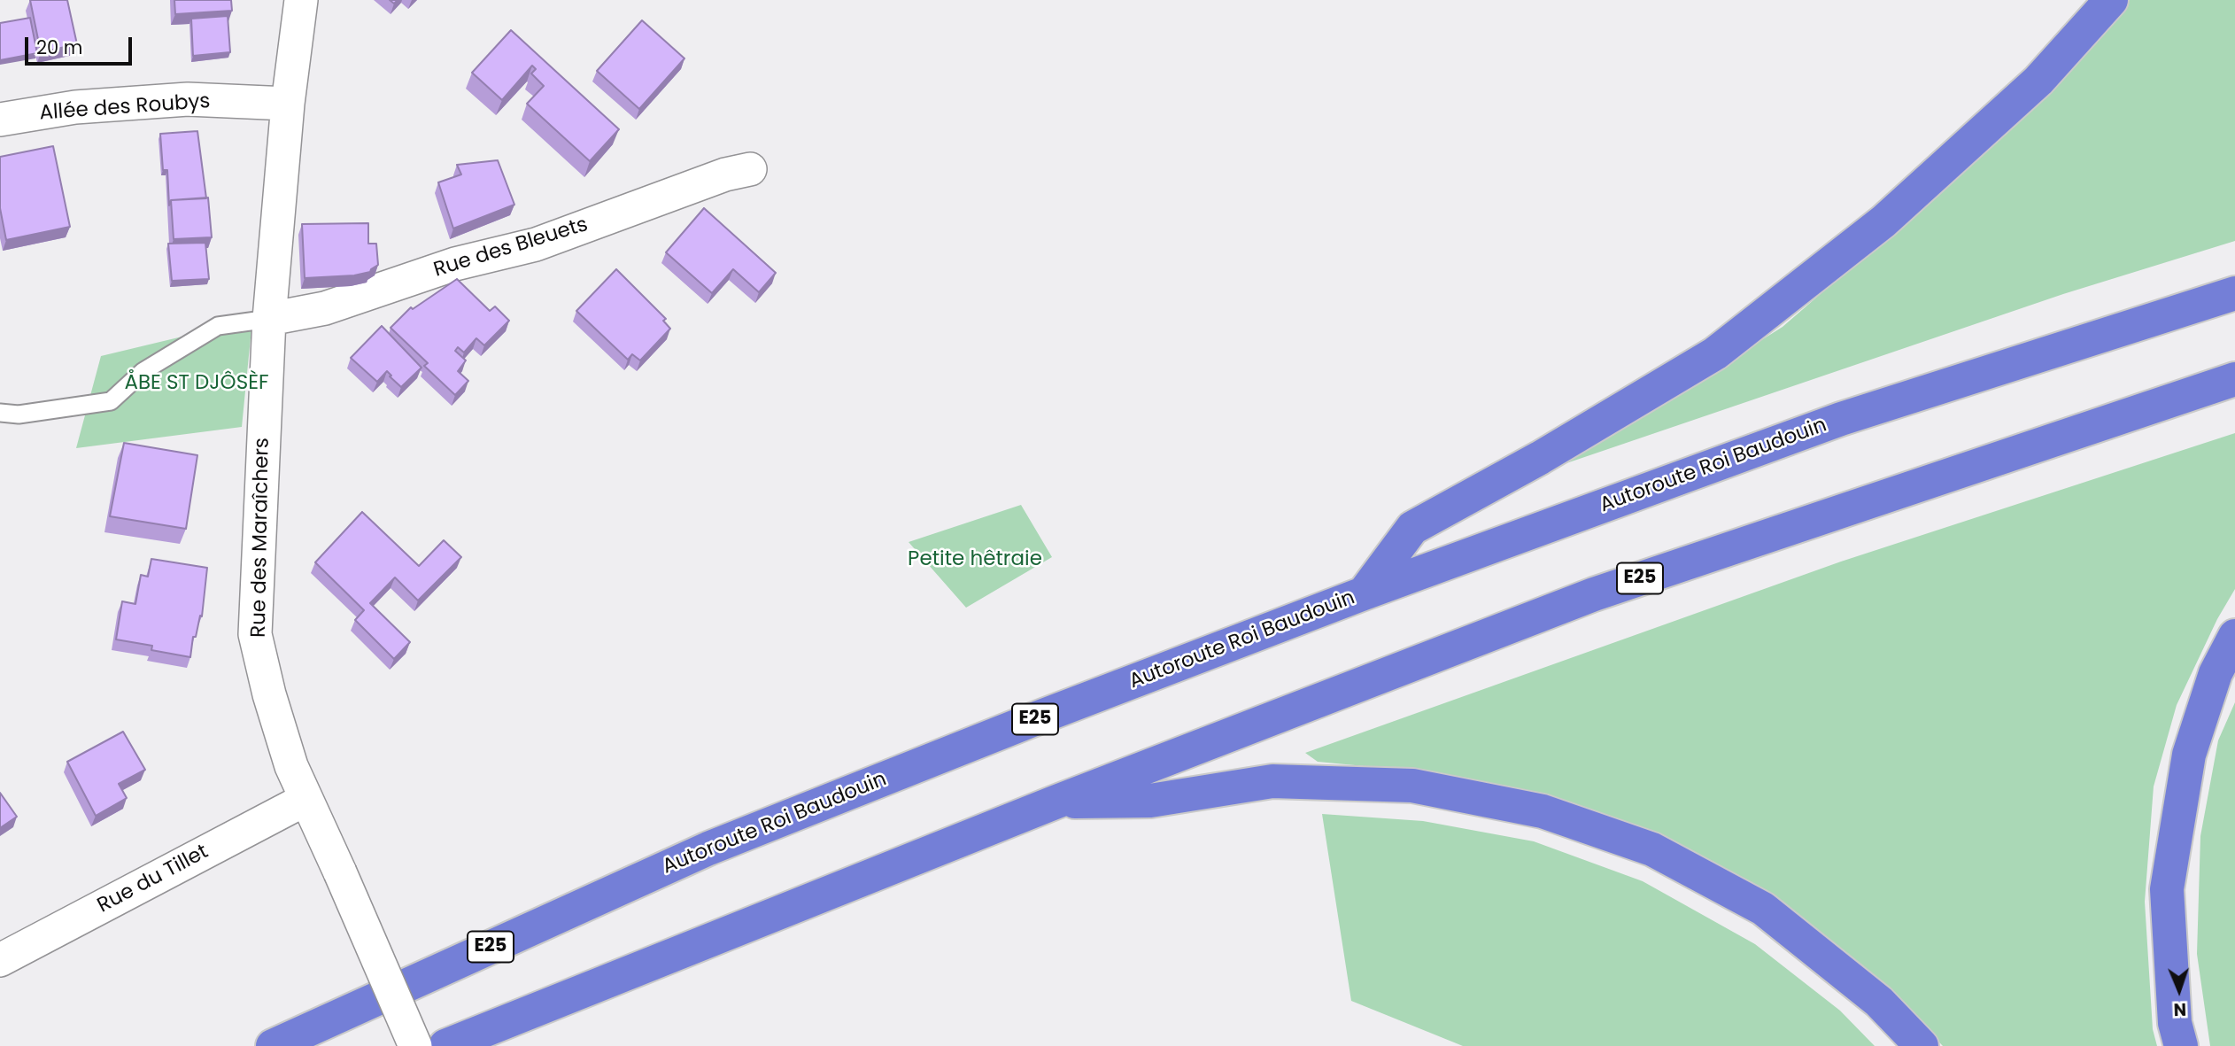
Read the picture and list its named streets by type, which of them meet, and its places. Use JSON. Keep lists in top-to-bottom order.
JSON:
{
  "streets": {
    "highway": ["Autoroute Roi Baudouin", "E25"],
    "street": [
      "Allée des Roubys",
      "Rue des Bleuets",
      "Rue des Maraîchers",
      "Rue du Tillet"
    ]
  },
  "crossings": [
    ["Allée des Roubys", "Rue des Maraîchers"],
    ["Rue des Bleuets", "Rue des Maraîchers"],
    ["Rue des Maraîchers", "Rue du Tillet"]
  ],
  "parks": ["ÅBE ST DJÔSÈF", "Petite hêtraie"],
  "scale_bar": "20 m",
  "north": "bottom"
}
